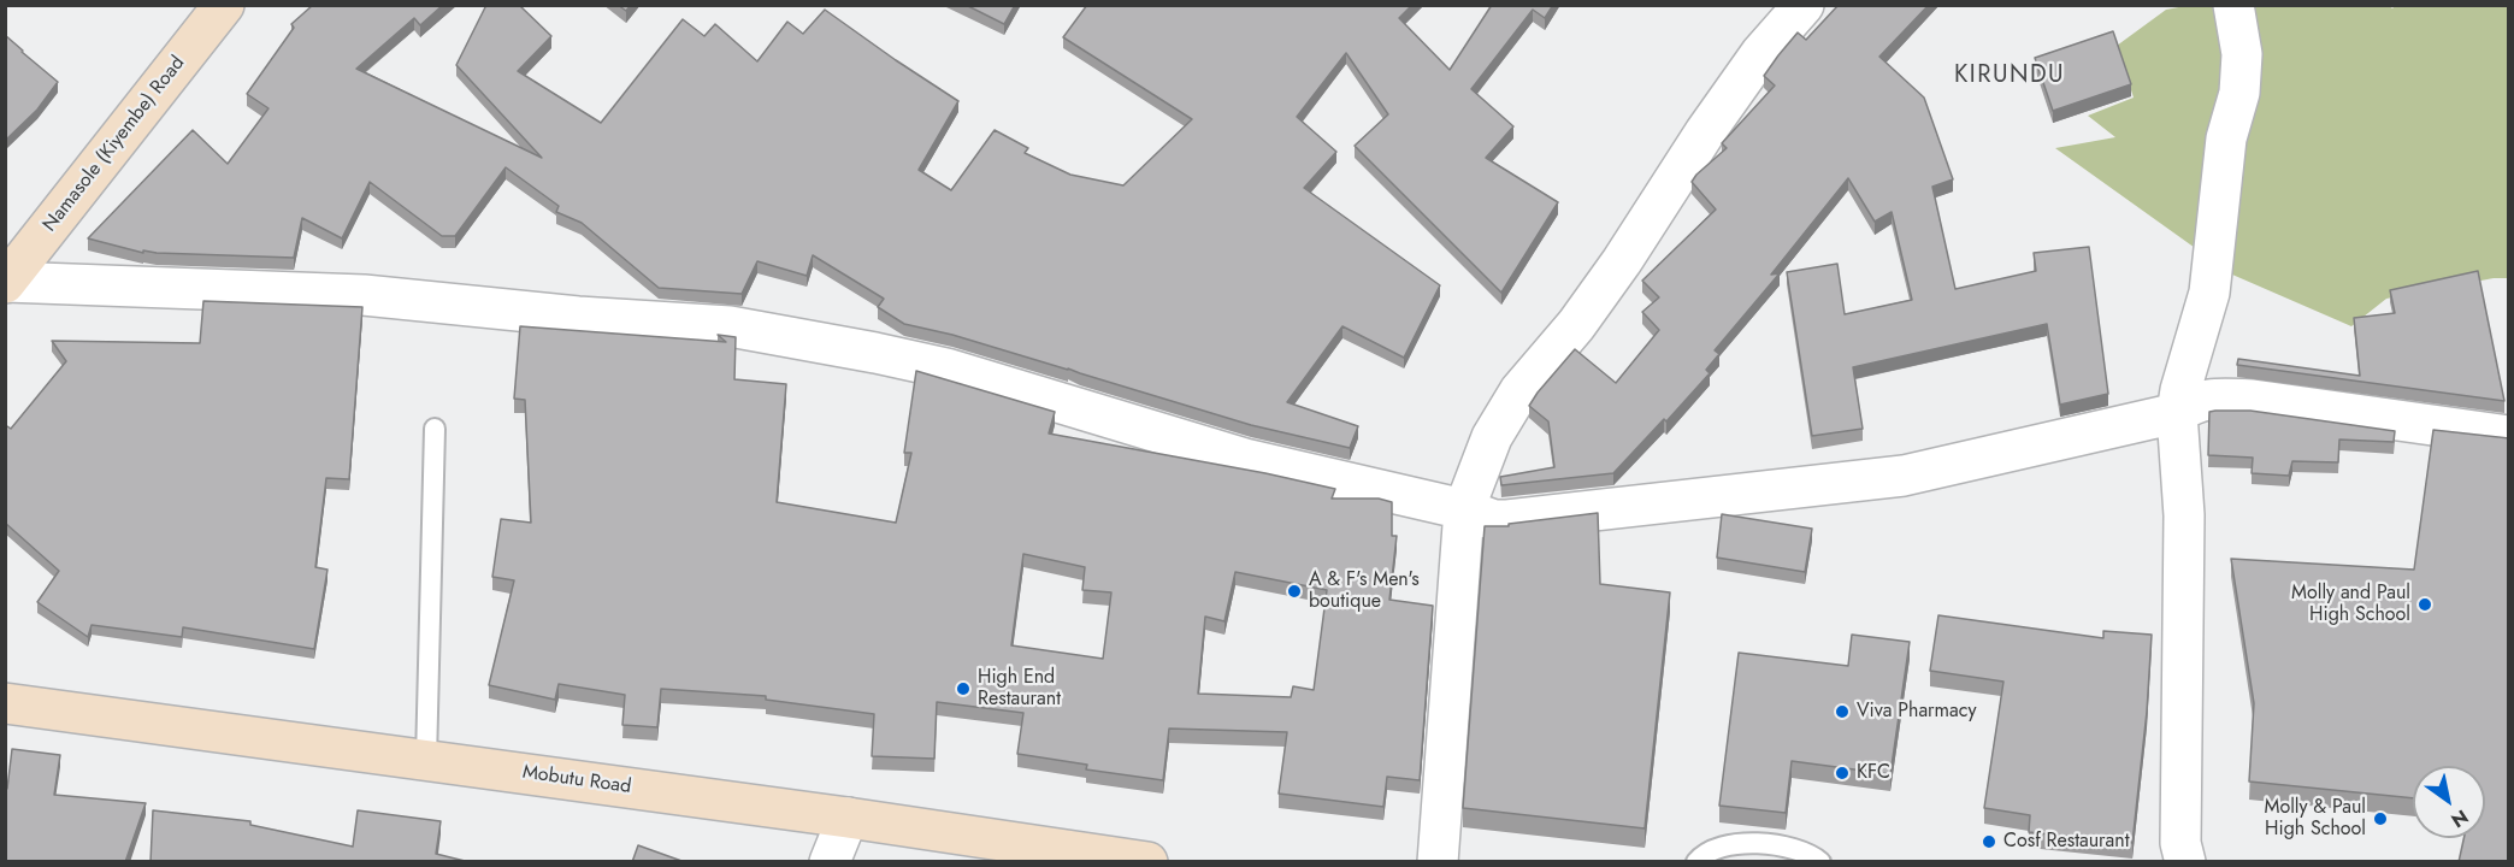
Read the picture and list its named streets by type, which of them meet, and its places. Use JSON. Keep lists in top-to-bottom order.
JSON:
{
  "streets": {
    "street": ["Namasole (Kiyembe) Road", "Mobutu Road"]
  },
  "districts": ["KIRUNDU"],
  "places": [
    "A & F's Men's boutique",
    "Molly and Paul High School",
    "High End Restaurant",
    "Viva Pharmacy",
    "KFC",
    "Molly & Paul High School",
    "Cosf Restaurant"
  ],
  "north": "bottom right"
}
